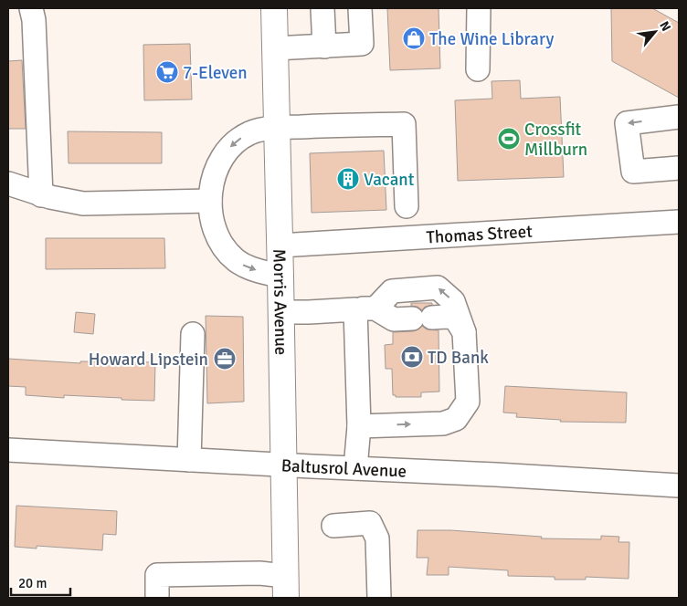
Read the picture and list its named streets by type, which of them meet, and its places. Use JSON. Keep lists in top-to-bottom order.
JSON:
{
  "streets": {
    "main road": ["Morris Avenue"],
    "street": ["Thomas Street", "Baltusrol Avenue"]
  },
  "crossings": [
    ["Thomas Street", "Morris Avenue"],
    ["Morris Avenue", "Baltusrol Avenue"]
  ],
  "places": {
    "shop": ["The Wine Library"],
    "supermarket": ["7-Eleven"],
    "sports": ["Crossfit Millburn"],
    "building": ["Vacant"],
    "bank": ["TD Bank"],
    "office": ["Howard Lipstein"]
  },
  "scale_bar": "20 m",
  "north": "top right"
}
